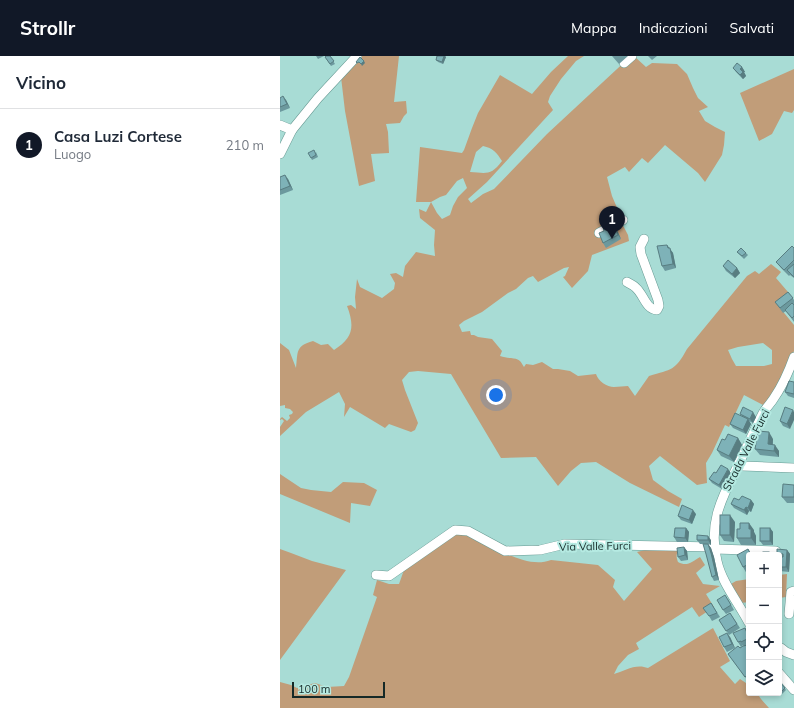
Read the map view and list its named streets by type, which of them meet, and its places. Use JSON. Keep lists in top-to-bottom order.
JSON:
{
  "streets": {
    "street": ["Strada Valle Furci", "Via Valle Furci"]
  },
  "crossings": [
    ["Strada Valle Furci", "Via Valle Furci"]
  ],
  "scale_bar": "100 m",
  "page": {
    "header": "Strollr",
    "nav": ["Mappa", "Indicazioni", "Salvati"],
    "heading": "Vicino",
    "list": [
      {
        "mark": "1",
        "name": "Casa Luzi Cortese",
        "note": "Luogo",
        "value": "210 m"
      }
    ],
    "pins": "1",
    "map_buttons": ["+", "−"],
    "scale": "100 m"
  }
}
